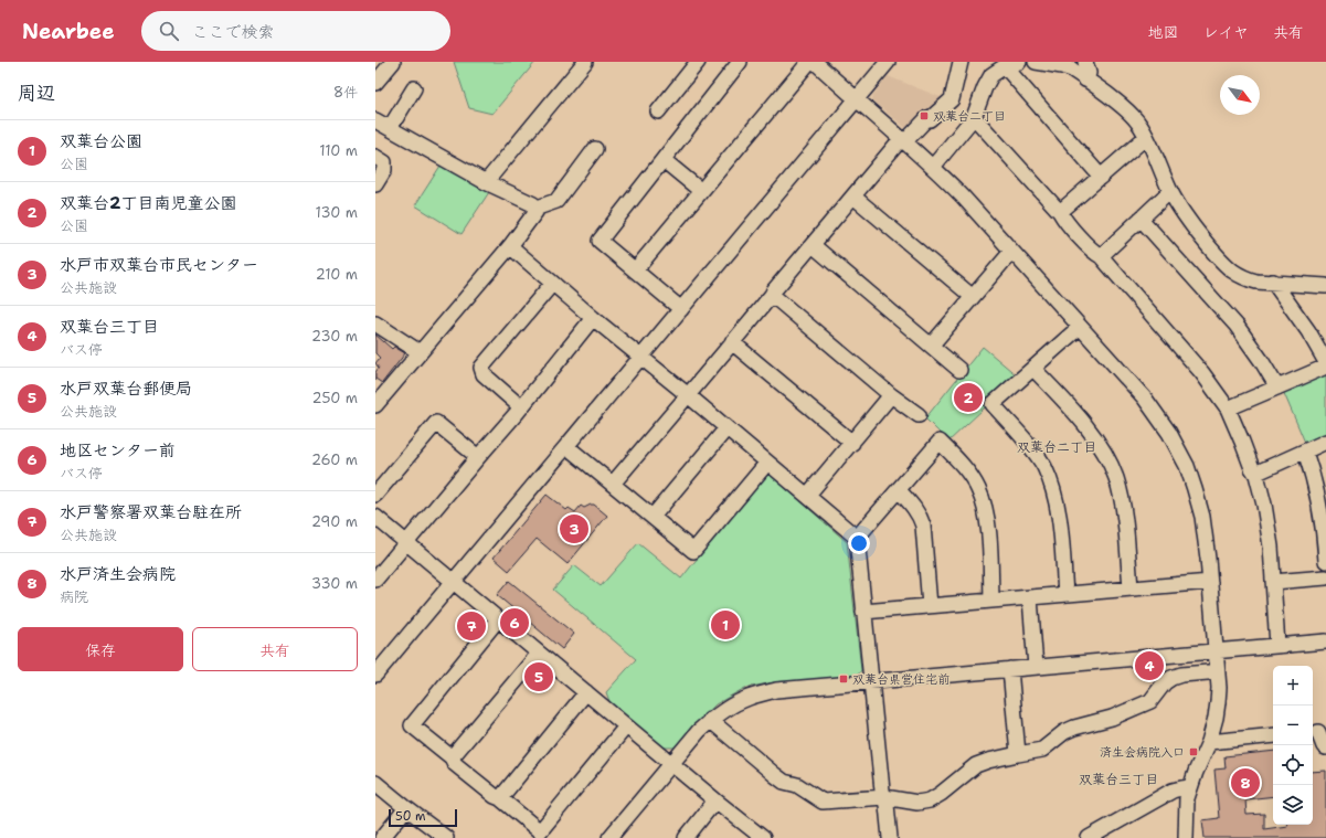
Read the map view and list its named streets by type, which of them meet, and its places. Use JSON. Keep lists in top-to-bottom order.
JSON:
{
  "districts": ["双葉台二丁目", "双葉台三丁目"],
  "places": {
    "transit": ["双葉台二丁目", "双葉台県営住宅前", "済生会病院入口"]
  },
  "scale_bar": "50 m",
  "north": "bottom right",
  "page": {
    "header": "Nearbee",
    "search": "ここで検索",
    "nav": ["地図", "レイヤ", "共有"],
    "heading": ["周辺", "8件"],
    "list": [
      {
        "mark": "1",
        "name": "双葉台公園",
        "note": "公園",
        "value": "110 m"
      },
      {
        "mark": "2",
        "name": "双葉台2丁目南児童公園",
        "note": "公園",
        "value": "130 m"
      },
      {
        "mark": "3",
        "name": "水戸市双葉台市民センター",
        "note": "公共施設",
        "value": "210 m"
      },
      {
        "mark": "4",
        "name": "双葉台三丁目",
        "note": "バス停",
        "value": "230 m"
      },
      {
        "mark": "5",
        "name": "水戸双葉台郵便局",
        "note": "公共施設",
        "value": "250 m"
      },
      {
        "mark": "6",
        "name": "地区センター前",
        "note": "バス停",
        "value": "260 m"
      },
      {
        "mark": "7",
        "name": "水戸警察署双葉台駐在所",
        "note": "公共施設",
        "value": "290 m"
      },
      {
        "mark": "8",
        "name": "水戸済生会病院",
        "note": "病院",
        "value": "330 m"
      }
    ],
    "pins": [
      "2",
      "3",
      "6",
      "1",
      "7",
      "4",
      "5",
      "8"
    ],
    "buttons": ["保存", "共有"],
    "map_buttons": ["+", "−"],
    "scale": "50 m"
  }
}
